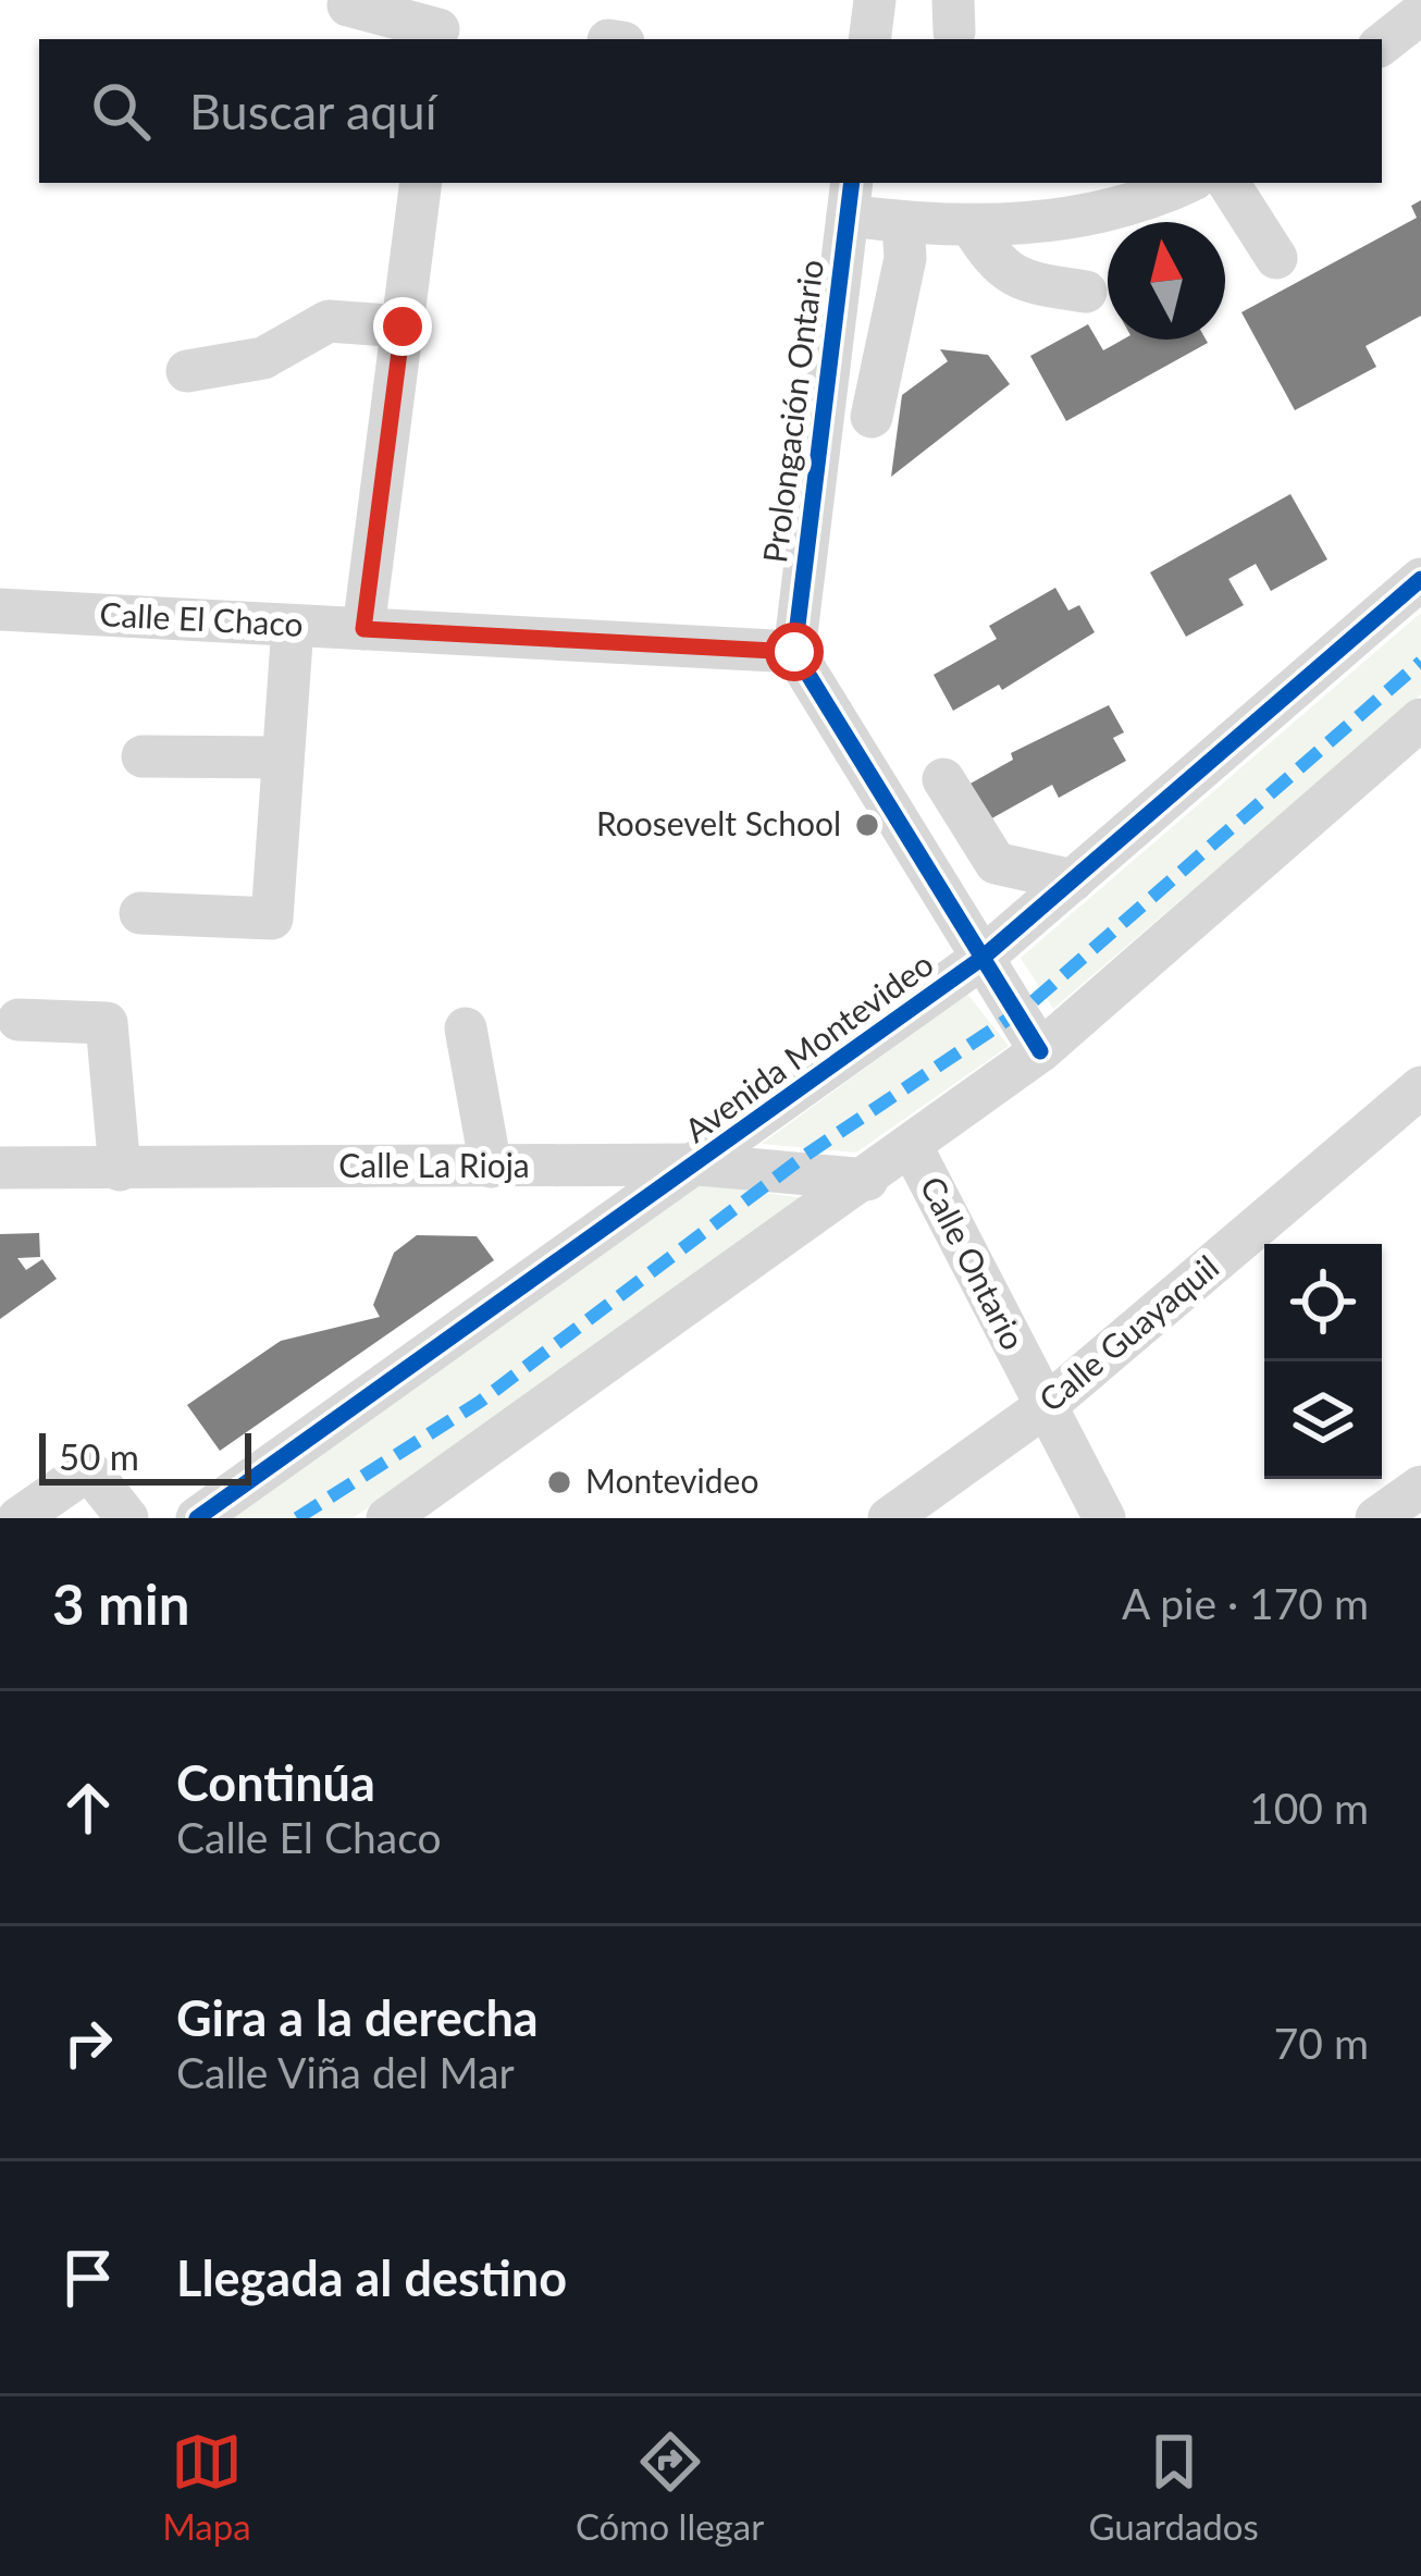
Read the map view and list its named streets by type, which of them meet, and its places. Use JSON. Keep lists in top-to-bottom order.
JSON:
{
  "streets": {
    "street": [
      "Prolongación Ontario",
      "Calle El Chaco",
      "Avenida Montevideo",
      "Calle La Rioja",
      "Calle Ontario",
      "Calle Guayaquil"
    ]
  },
  "crossings": [
    ["Prolongación Ontario", "Calle El Chaco"],
    ["Avenida Montevideo", "Calle La Rioja"],
    ["Calle Ontario", "Calle Guayaquil"]
  ],
  "places": ["Roosevelt School", "Montevideo"],
  "scale_bar": "50 m",
  "north": "top",
  "page": {
    "search": "Buscar aquí",
    "scale": "50 m",
    "heading": ["3 min", "A pie · 170 m"],
    "list": [
      ["Continúa", "Calle El Chaco", "100 m"],
      ["Gira a la derecha", "Calle Viña del Mar", "70 m"],
      "Llegada al destino"
    ],
    "nav": ["Mapa", "Cómo llegar", "Guardados"]
  }
}
